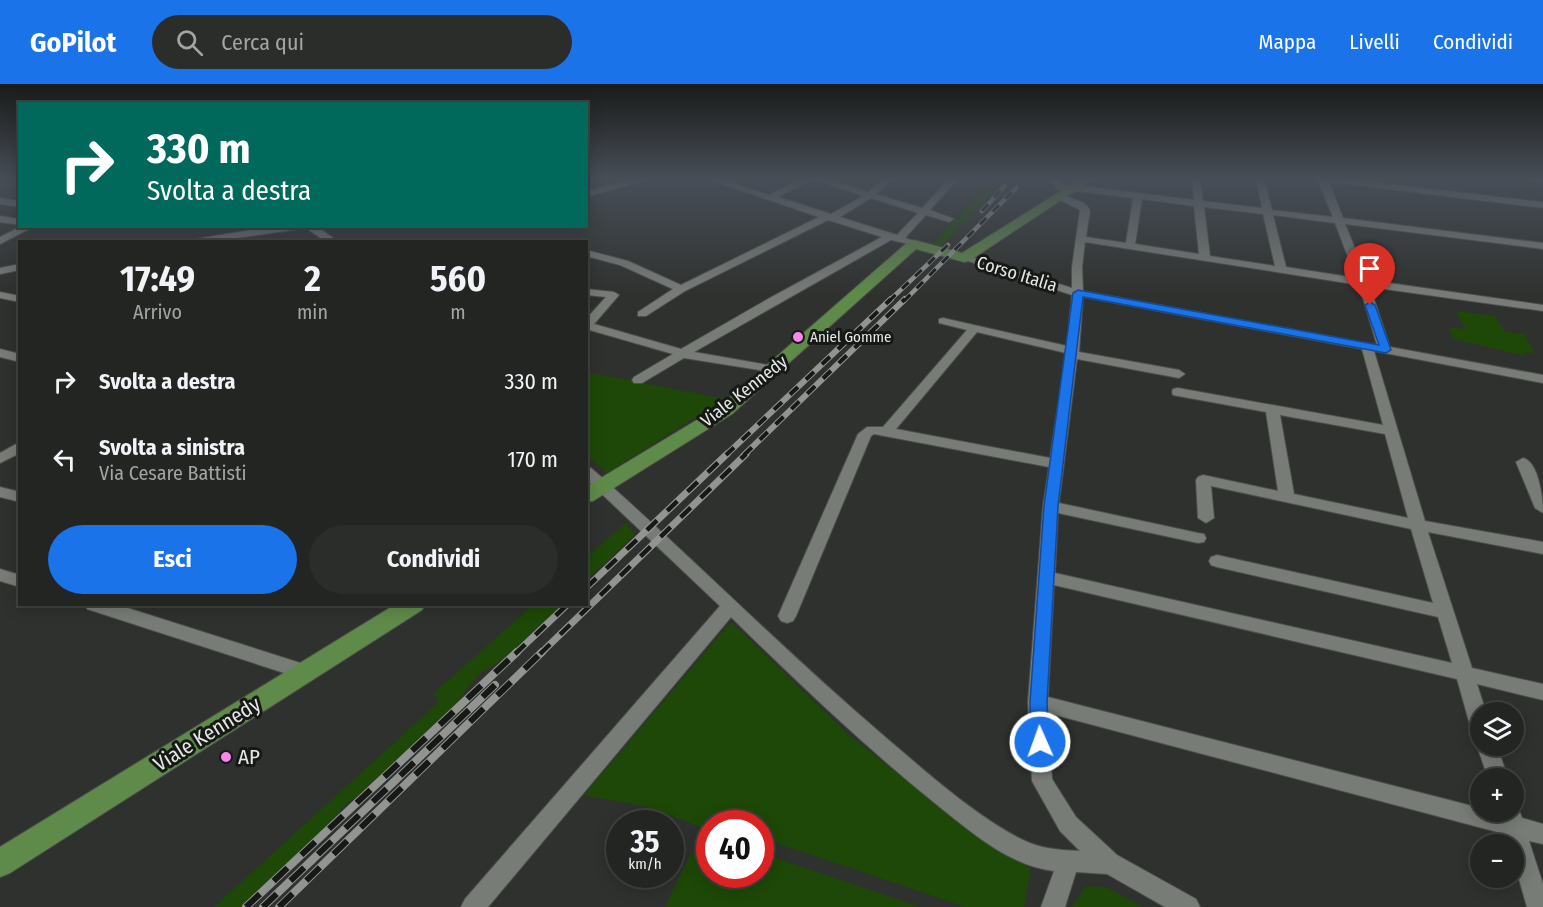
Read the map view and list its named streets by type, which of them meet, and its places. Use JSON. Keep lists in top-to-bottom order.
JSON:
{
  "streets": {
    "main road": ["Corso Italia", "Viale Kennedy"]
  },
  "crossings": [
    ["Corso Italia", "Viale Kennedy"]
  ],
  "places": ["Aniel Gomme", "AP"],
  "page": {
    "header": "GoPilot",
    "search": "Cerca qui",
    "nav": ["Mappa", "Livelli", "Condividi"],
    "turn": ["330 m", "Svolta a destra"],
    "eta": [
      "17:49",
      "Arrivo",
      "2",
      "min",
      "560",
      "m"
    ],
    "list": [
      {
        "name": "Svolta a destra",
        "value": "330 m"
      },
      {
        "name": "Svolta a sinistra",
        "note": "Via Cesare Battisti",
        "value": "170 m"
      }
    ],
    "buttons": ["Esci", "Condividi"],
    "map_buttons": ["+", "−"],
    "speed": "35 km/h",
    "limit": "40"
  }
}
